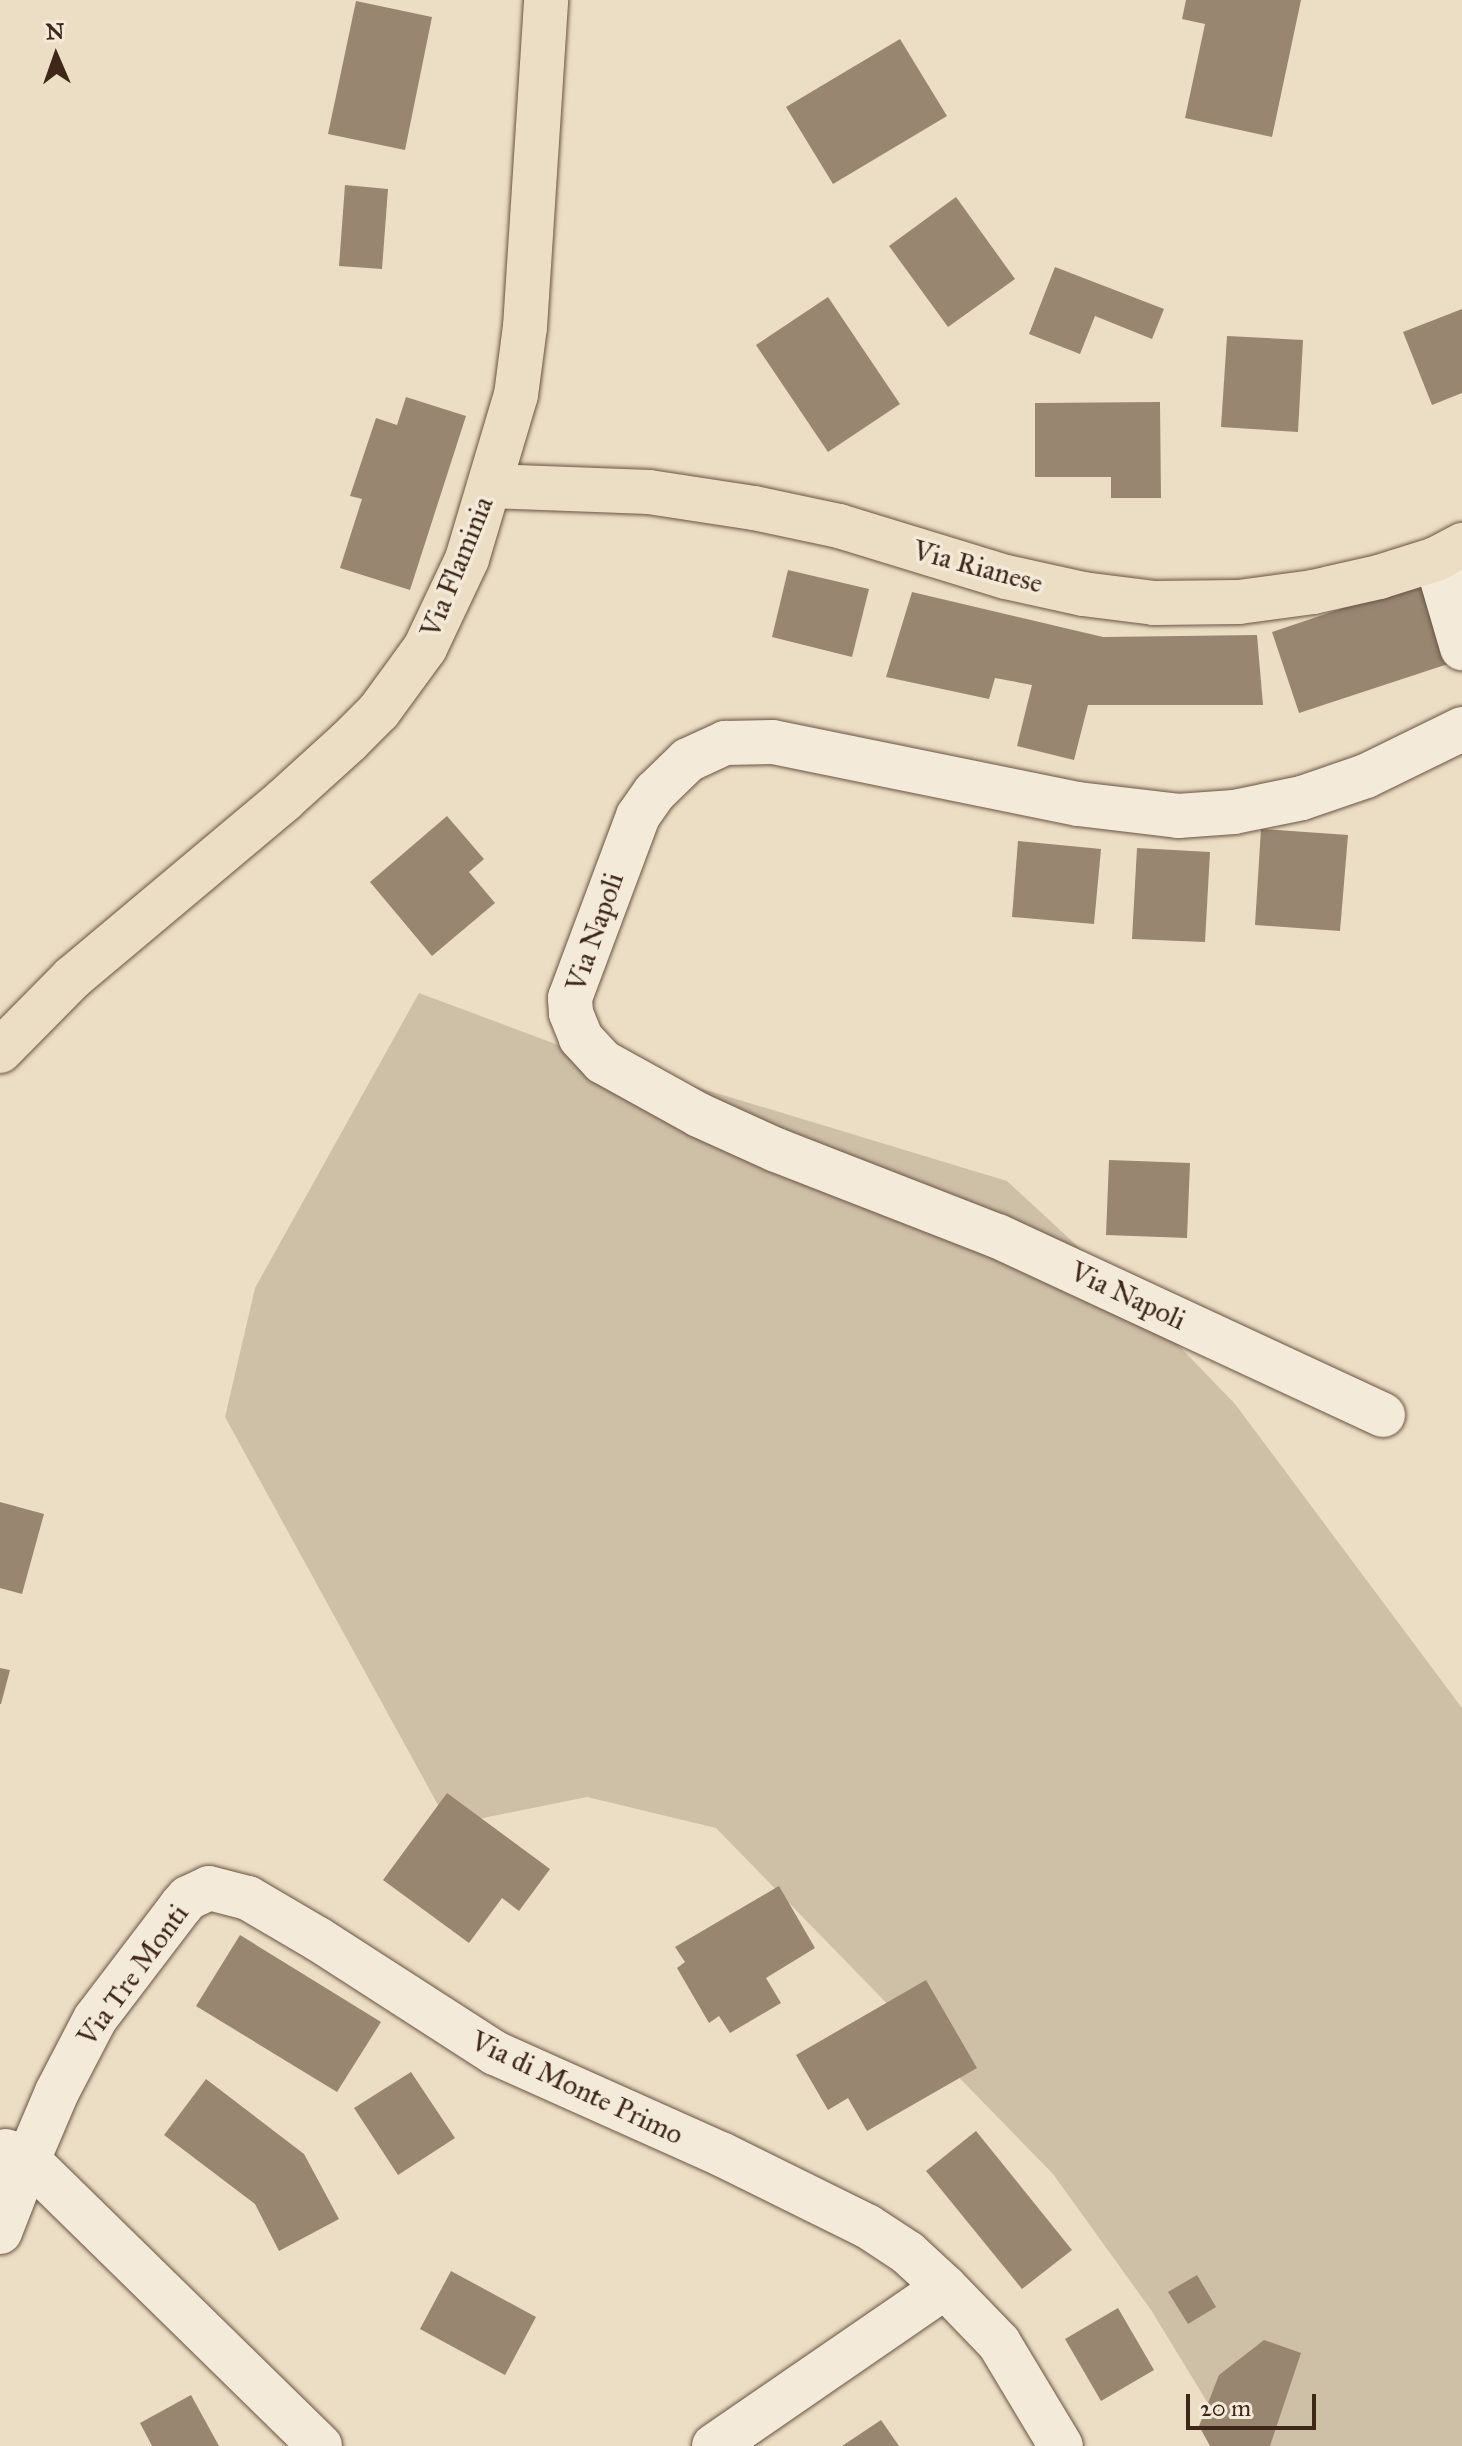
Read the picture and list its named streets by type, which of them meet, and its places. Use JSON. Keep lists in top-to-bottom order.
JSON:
{
  "streets": {
    "main road": ["Via Flaminia", "Via Rianese"],
    "street": ["Via Napoli", "Via Tre Monti", "Via di Monte Primo"]
  },
  "crossings": [
    ["Via Flaminia", "Via Rianese"],
    ["Via Tre Monti", "Via di Monte Primo"]
  ],
  "scale_bar": "20 m",
  "north": "top"
}
